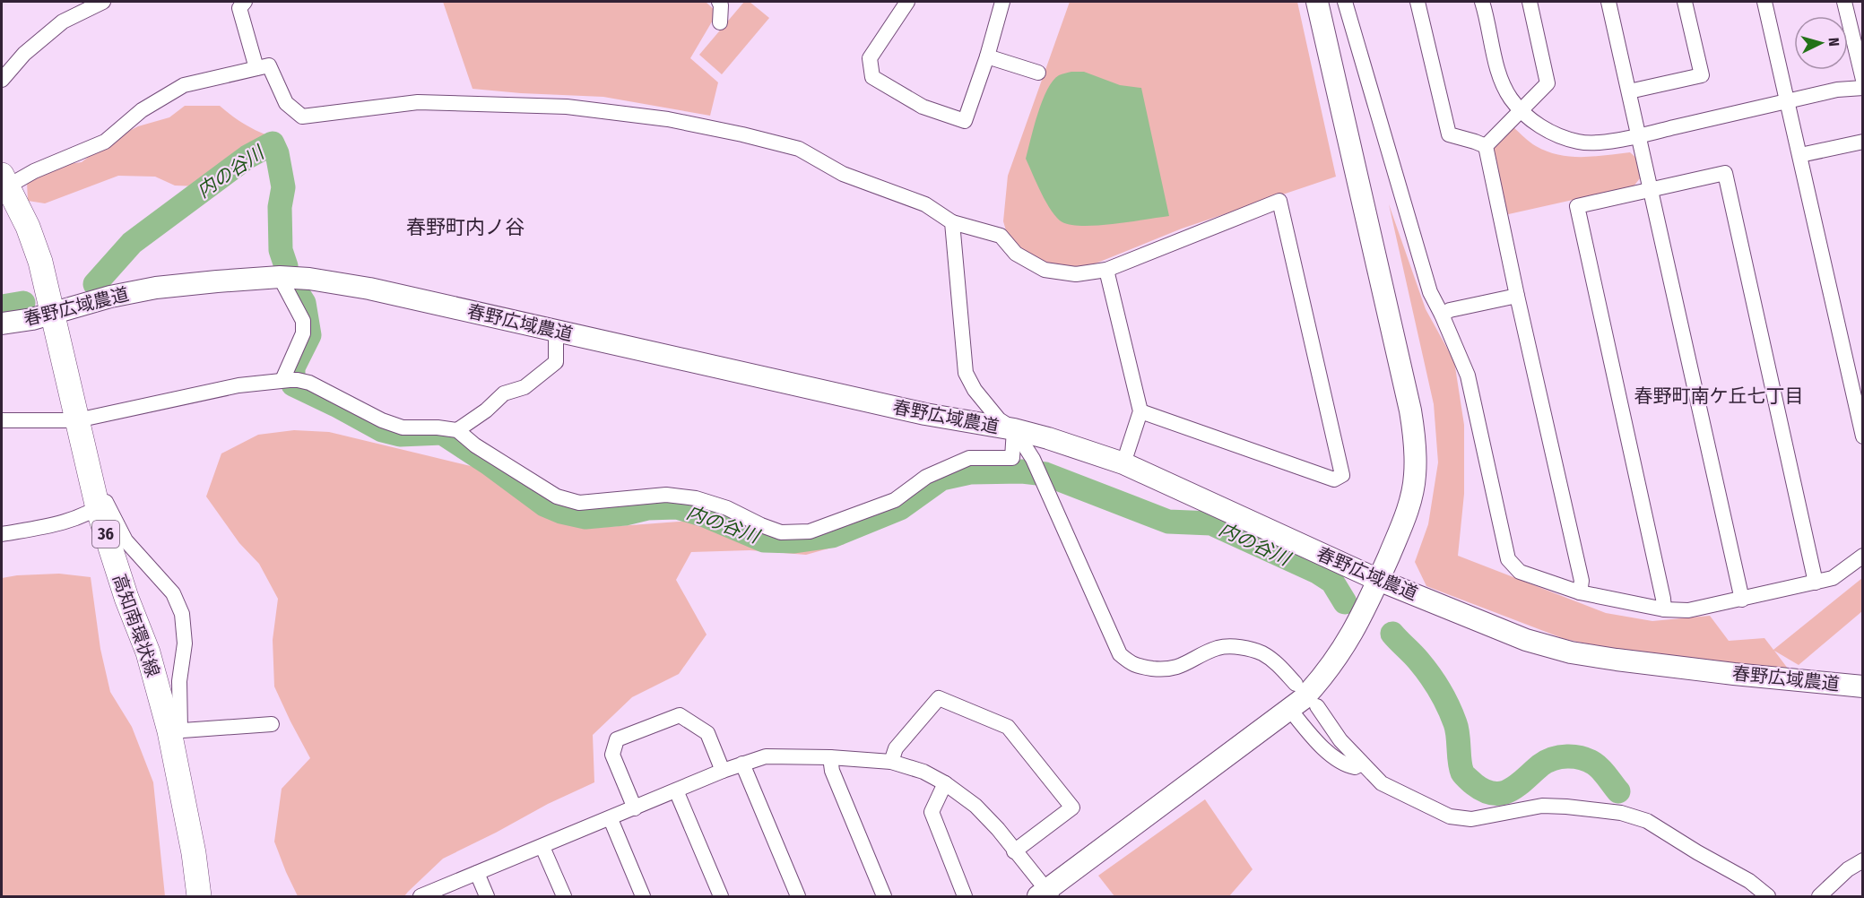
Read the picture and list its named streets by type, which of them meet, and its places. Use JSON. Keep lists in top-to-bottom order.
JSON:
{
  "streets": {
    "main road": ["36", "高知南環状線"],
    "street": ["春野広域農道"]
  },
  "crossings": [
    ["春野広域農道", "高知南環状線"]
  ],
  "districts": ["春野町内ノ谷", "春野町南ケ丘七丁目"],
  "water": ["内の谷川"],
  "north": "right"
}
